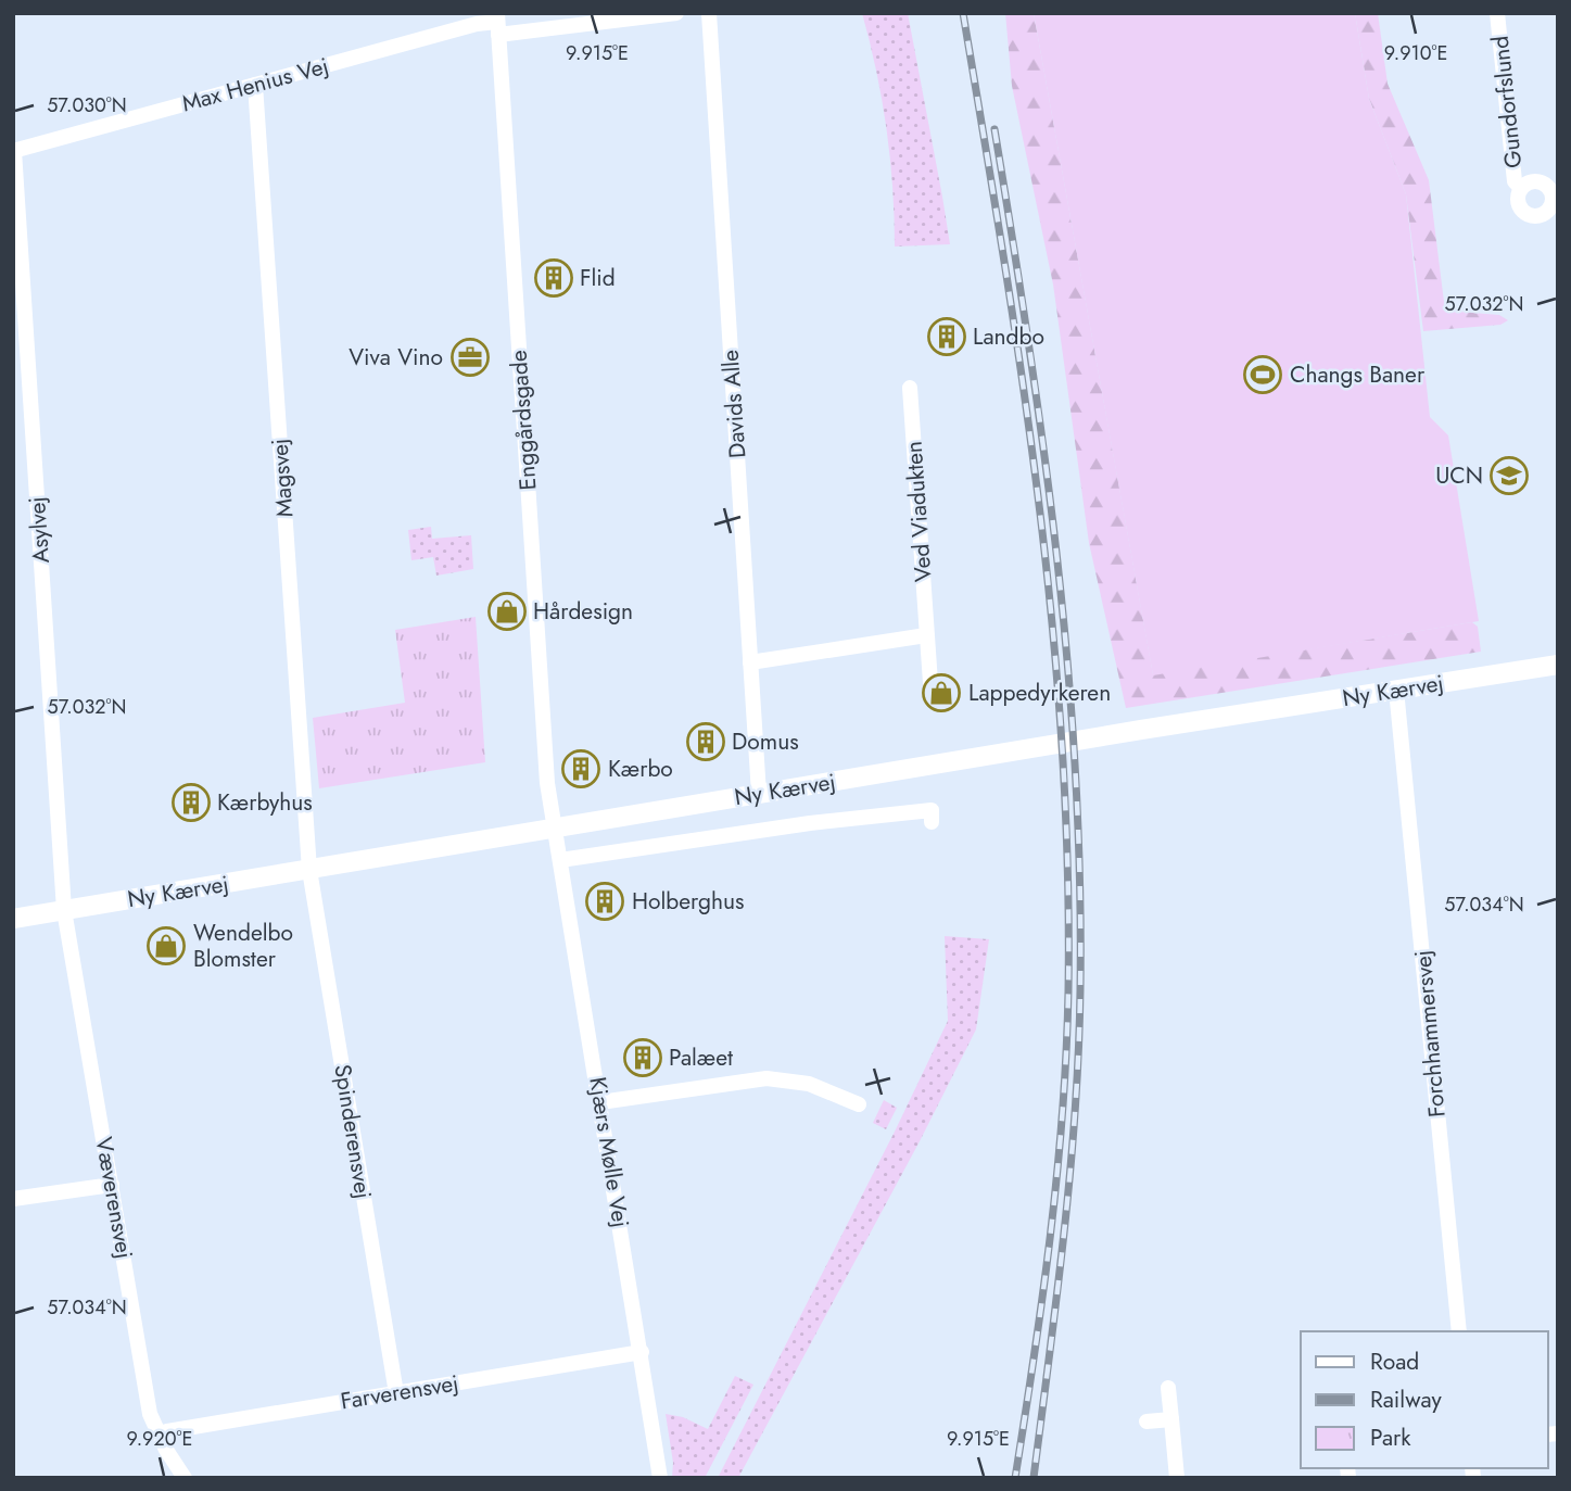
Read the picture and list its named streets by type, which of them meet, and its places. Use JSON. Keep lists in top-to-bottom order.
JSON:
{
  "streets": {
    "street": [
      "Max Henius Vej",
      "Gundorfslund",
      "Davids Alle",
      "Enggårdsgade",
      "Magsvej",
      "Ved Viadukten",
      "Asylvej",
      "Ny Kærvej",
      "Forchhammersvej",
      "Spinderensvej",
      "Kjærs Mølle Vej",
      "Væverensvej",
      "Farverensvej"
    ]
  },
  "crossings": [
    ["Max Henius Vej", "Enggårdsgade"],
    ["Max Henius Vej", "Magsvej"],
    ["Max Henius Vej", "Asylvej"],
    ["Davids Alle", "Ny Kærvej"],
    ["Enggårdsgade", "Ny Kærvej"],
    ["Enggårdsgade", "Kjærs Mølle Vej"],
    ["Magsvej", "Ny Kærvej"],
    ["Magsvej", "Spinderensvej"],
    ["Asylvej", "Ny Kærvej"],
    ["Asylvej", "Væverensvej"],
    ["Ny Kærvej", "Forchhammersvej"],
    ["Ny Kærvej", "Spinderensvej"],
    ["Ny Kærvej", "Kjærs Mølle Vej"],
    ["Ny Kærvej", "Væverensvej"],
    ["Spinderensvej", "Farverensvej"],
    ["Kjærs Mølle Vej", "Farverensvej"],
    ["Væverensvej", "Farverensvej"]
  ],
  "places": {
    "building": [
      "Flid",
      "Landbo",
      "Domus",
      "Kærbo",
      "Kærbyhus",
      "Holberghus",
      "Palæet"
    ],
    "office": ["Viva Vino"],
    "sports": ["Changs Baner"],
    "school or university": ["UCN"],
    "shop": ["Hårdesign", "Lappedyrkeren", "Wendelbo Blomster"]
  },
  "legend": ["Road", "Railway", "Park"],
  "coordinates": [
    "9.915°E",
    "9.910°E",
    "57.030°N",
    "57.032°N",
    "57.034°N",
    "9.920°E"
  ]
}
